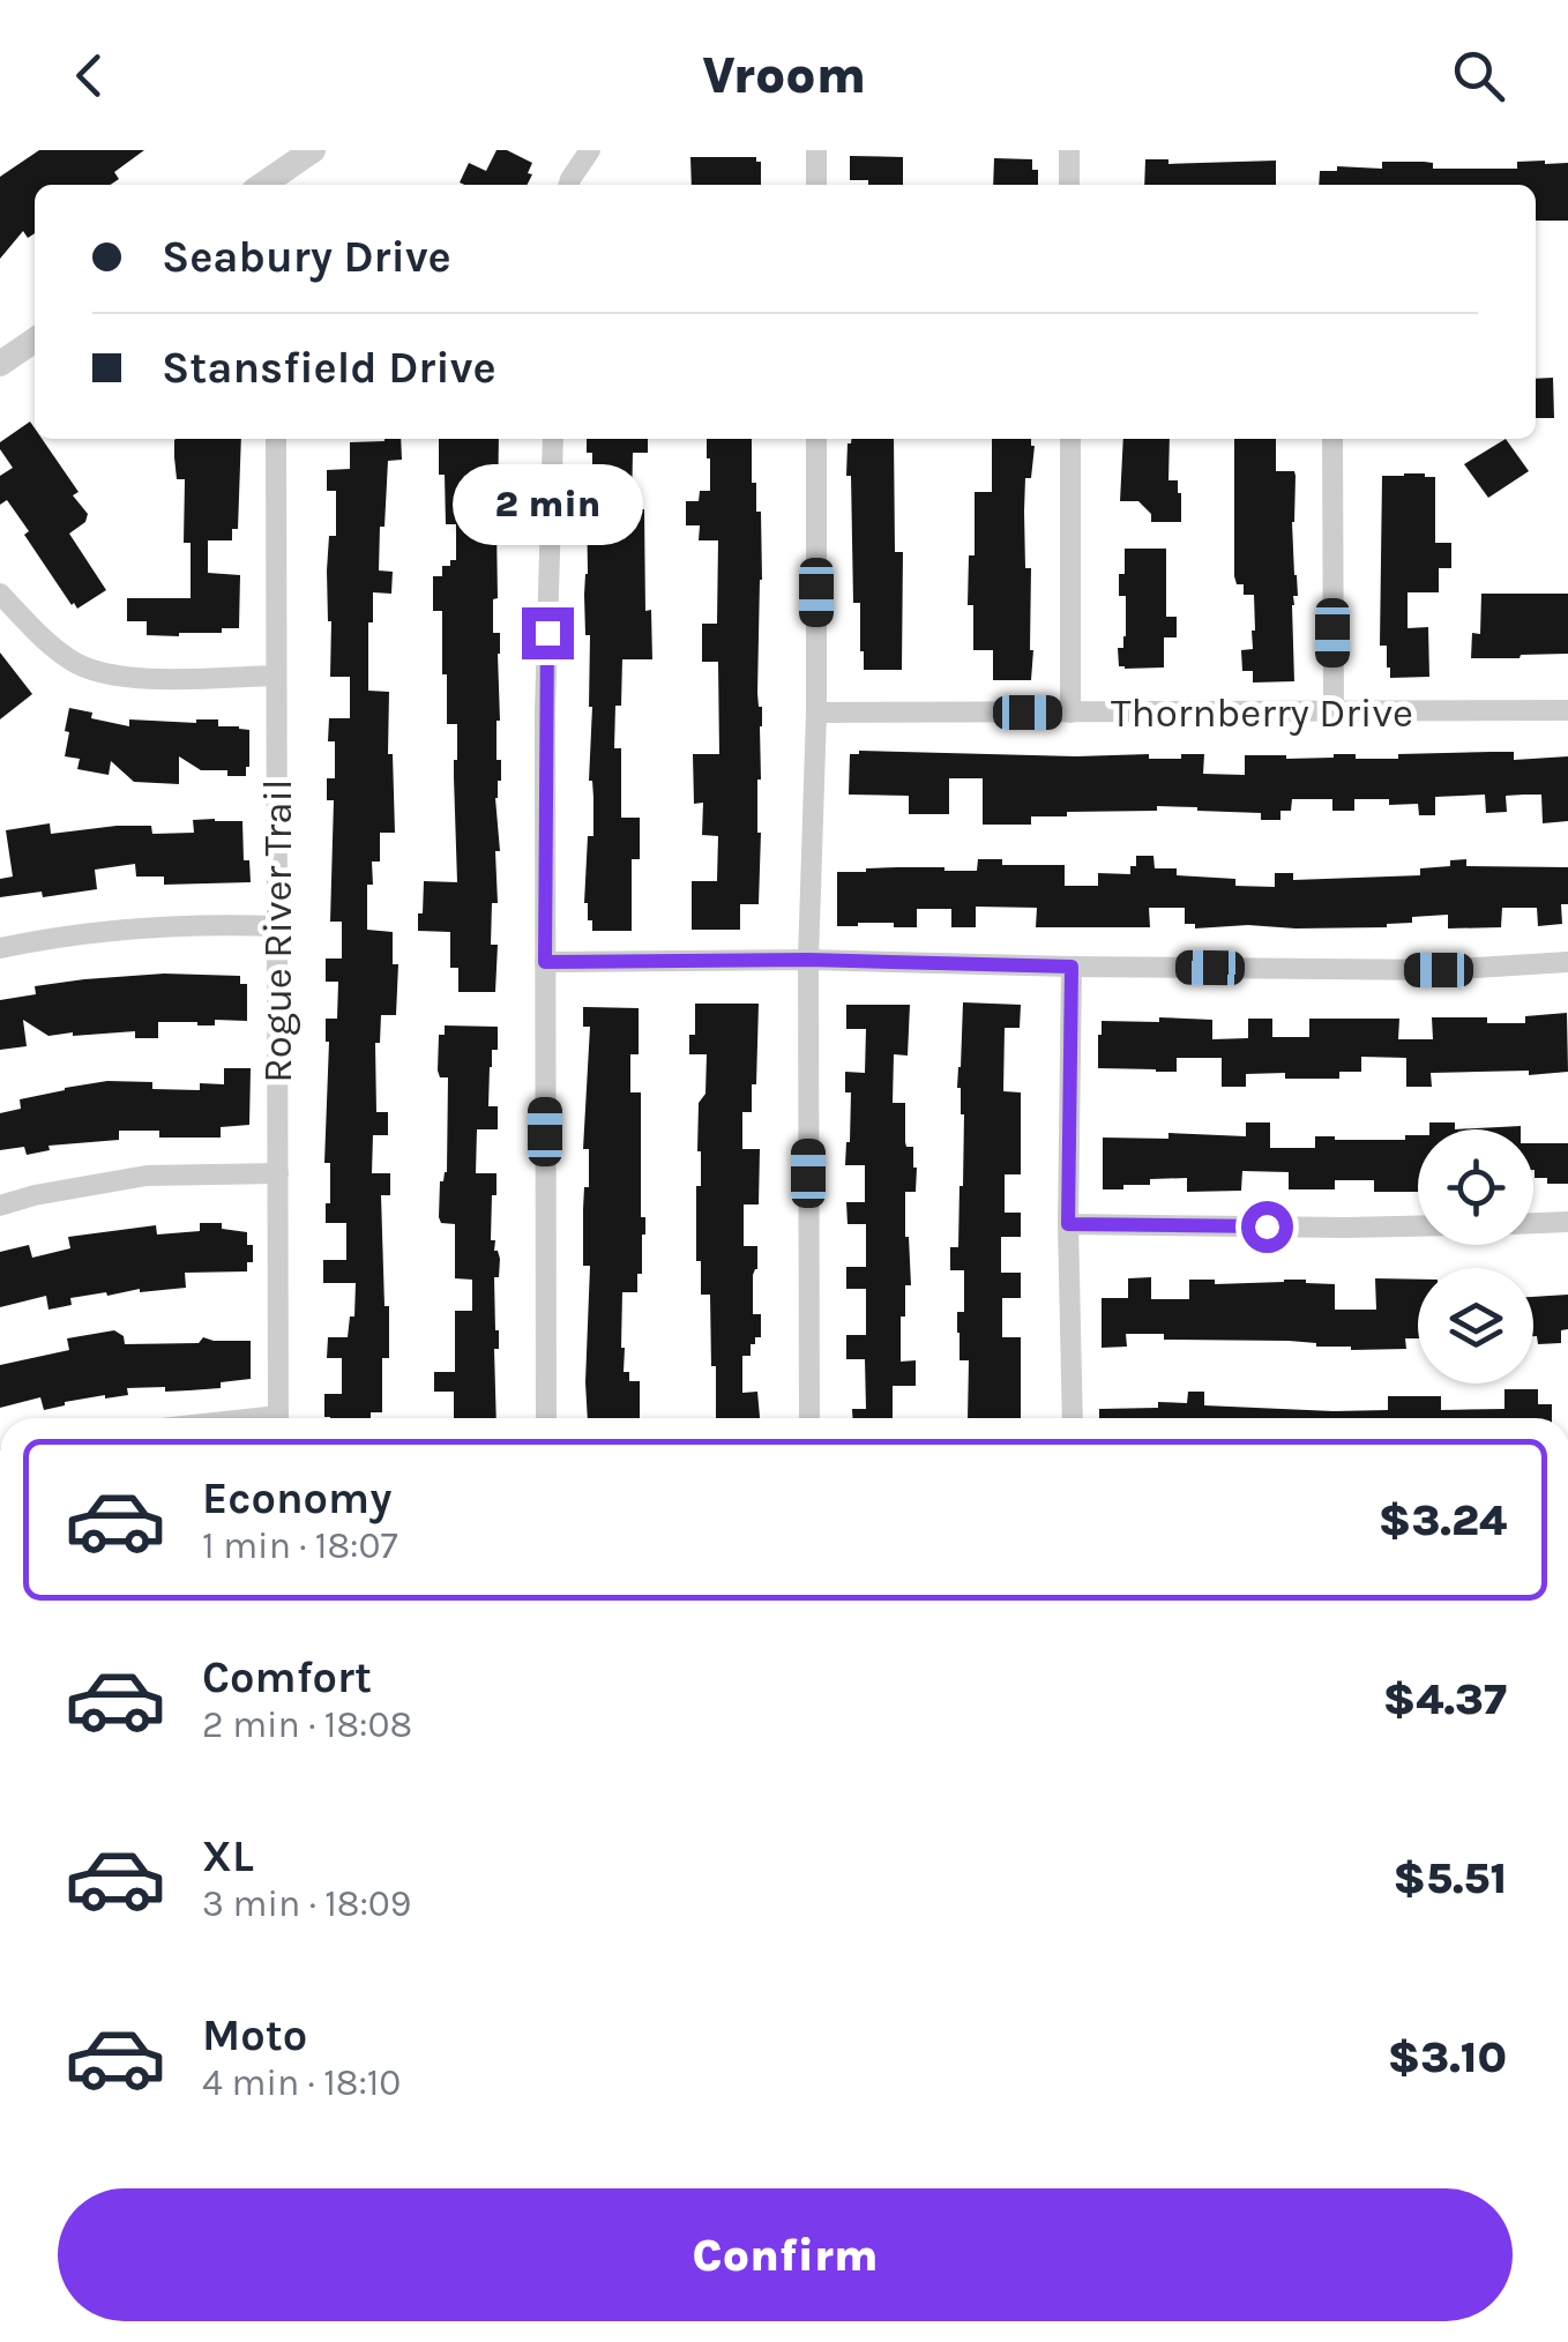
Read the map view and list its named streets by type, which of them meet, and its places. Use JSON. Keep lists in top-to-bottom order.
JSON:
{
  "streets": {
    "street": ["Thornberry Drive", "Rogue River Trail"]
  },
  "page": {
    "header": "Vroom",
    "banner": ["Seabury Drive", "Stansfield Drive"],
    "bubble": "2 min",
    "list": [
      {
        "name": "Economy",
        "note": "1 min · 18:07",
        "value": "$3.24"
      },
      {
        "name": "Comfort",
        "note": "2 min · 18:08",
        "value": "$4.37"
      },
      {
        "name": "XL",
        "note": "3 min · 18:09",
        "value": "$5.51"
      },
      {
        "name": "Moto",
        "note": "4 min · 18:10",
        "value": "$3.10"
      }
    ],
    "buttons": "Confirm"
  }
}
